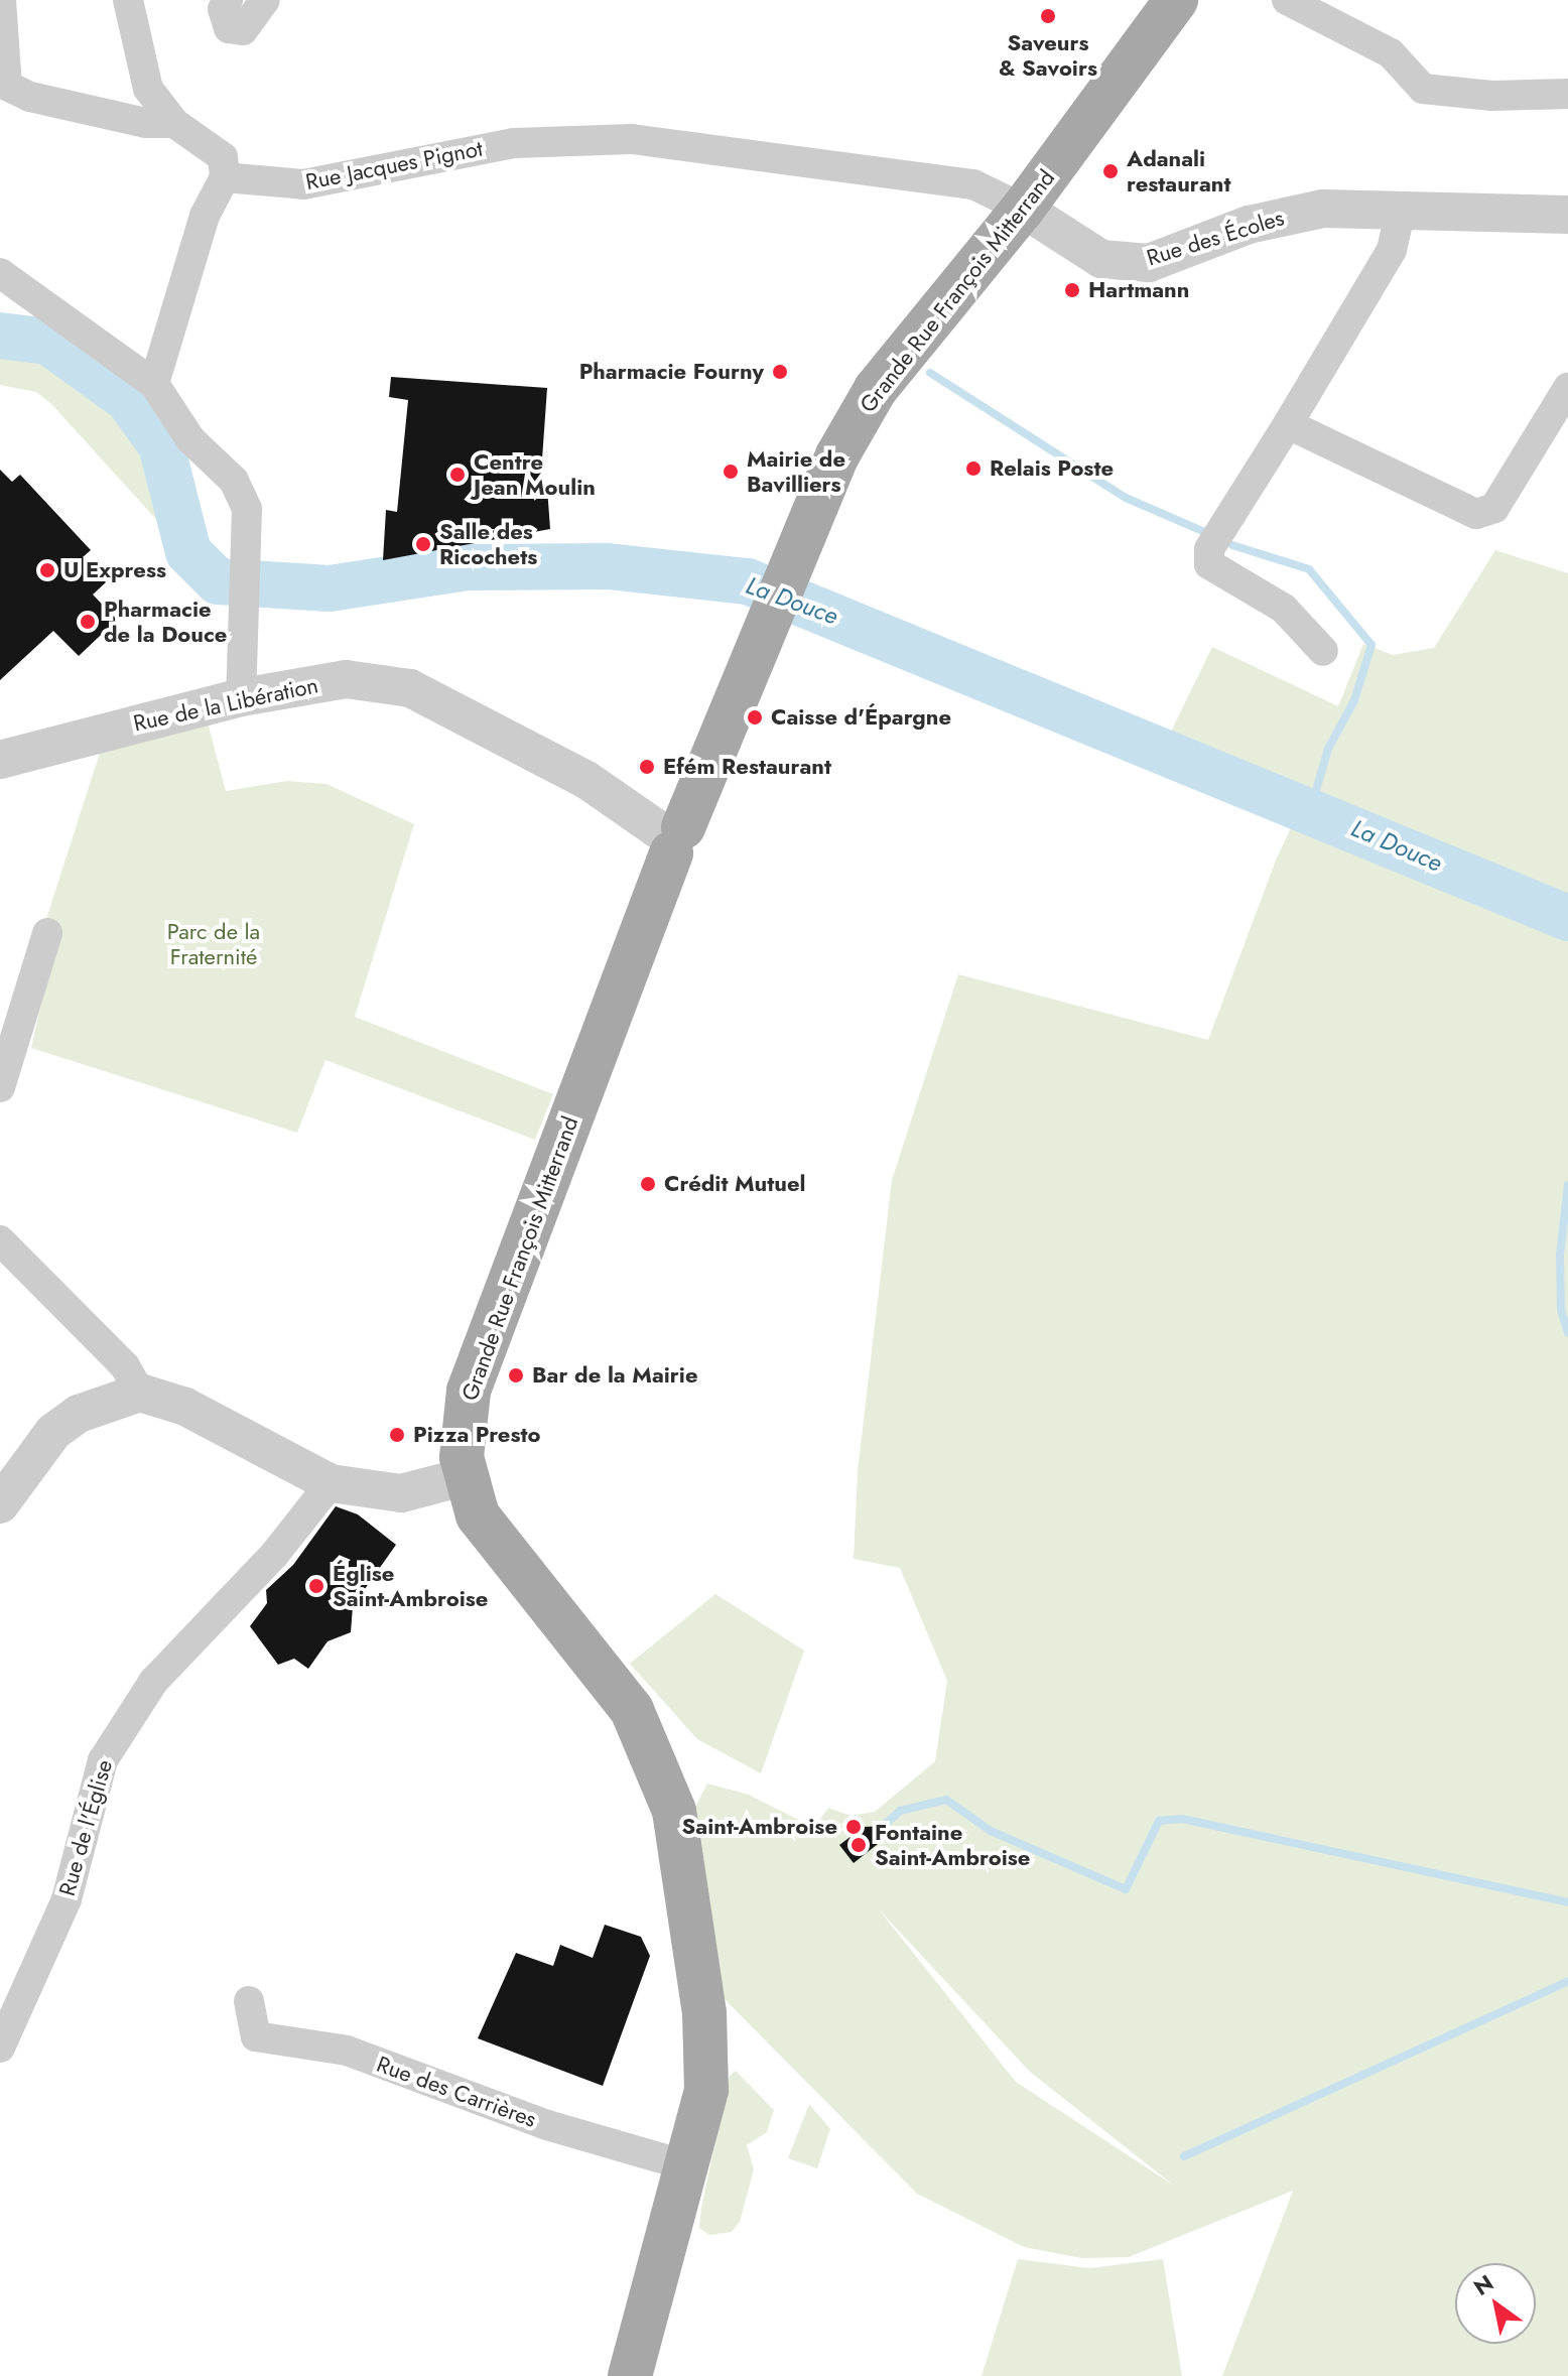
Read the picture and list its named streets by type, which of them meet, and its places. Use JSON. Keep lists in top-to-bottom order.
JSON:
{
  "streets": {
    "main road": ["Grande Rue François Mitterrand"],
    "street": [
      "Rue Jacques Pignot",
      "Rue des Écoles",
      "Rue de la Libération",
      "Rue de l'Église",
      "Rue des Carrières"
    ]
  },
  "crossings": [
    ["Rue Jacques Pignot", "Rue des Écoles"],
    ["Rue Jacques Pignot", "Grande Rue François Mitterrand"],
    ["Rue des Écoles", "Grande Rue François Mitterrand"],
    ["Grande Rue François Mitterrand", "Rue de la Libération"],
    ["Grande Rue François Mitterrand", "Rue des Carrières"]
  ],
  "water": ["La Douce"],
  "parks": ["Parc de la Fraternité"],
  "places": [
    "Saveurs & Savoirs",
    "Adanali restaurant",
    "Hartmann",
    "Pharmacie Fourny",
    "Relais Poste",
    "Mairie de Bavilliers",
    "Centre Jean Moulin",
    "Salle des Ricochets",
    "U Express",
    "Pharmacie de la Douce",
    "Caisse d'Épargne",
    "Efém Restaurant",
    "Crédit Mutuel",
    "Bar de la Mairie",
    "Pizza Presto",
    "Église Saint-Ambroise",
    "Saint-Ambroise",
    "Fontaine Saint-Ambroise"
  ],
  "north": "top left"
}
